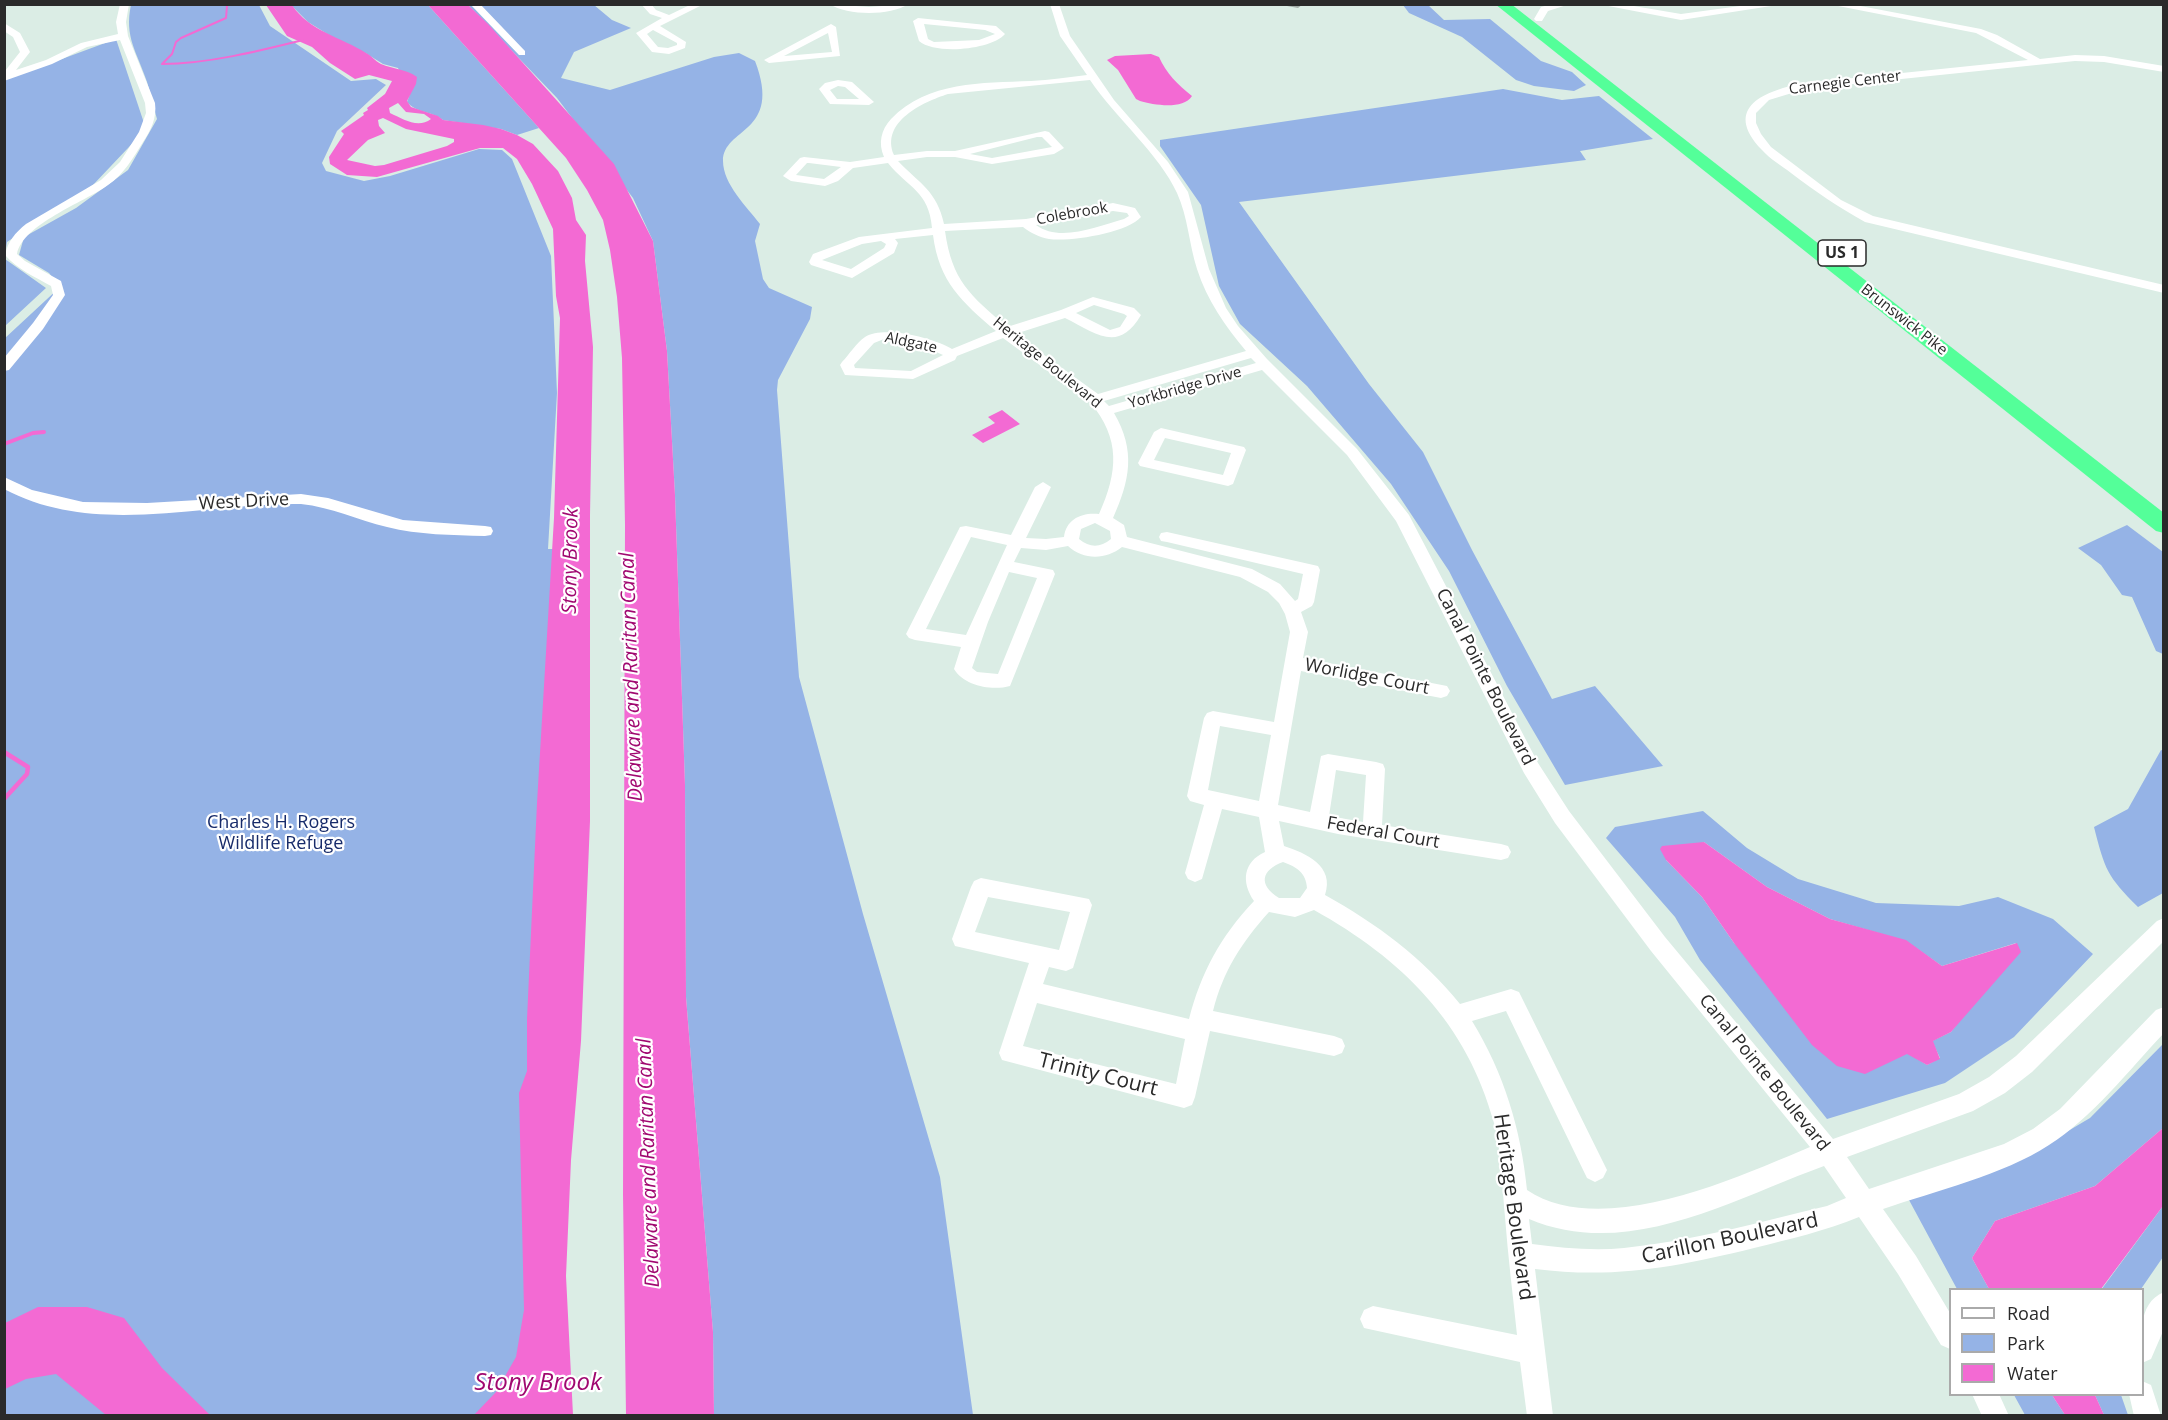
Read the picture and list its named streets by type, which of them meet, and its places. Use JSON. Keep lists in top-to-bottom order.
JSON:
{
  "streets": {
    "highway": ["US 1", "Brunswick Pike"],
    "street": [
      "Carnegie Center",
      "Colebrook",
      "Aldgate",
      "Heritage Boulevard",
      "Yorkbridge Drive",
      "West Drive",
      "Worlidge Court",
      "Canal Pointe Boulevard",
      "Federal Court",
      "Trinity Court",
      "Carillon Boulevard"
    ]
  },
  "crossings": [
    ["Heritage Boulevard", "Yorkbridge Drive"],
    ["Heritage Boulevard", "Trinity Court"],
    ["Heritage Boulevard", "Carillon Boulevard"],
    ["Yorkbridge Drive", "Canal Pointe Boulevard"],
    ["Canal Pointe Boulevard", "Carillon Boulevard"]
  ],
  "water": ["Stony Brook", "Delaware and Raritan Canal"],
  "parks": ["Charles H. Rogers Wildlife Refuge"],
  "legend": ["Road", "Park", "Water"]
}
